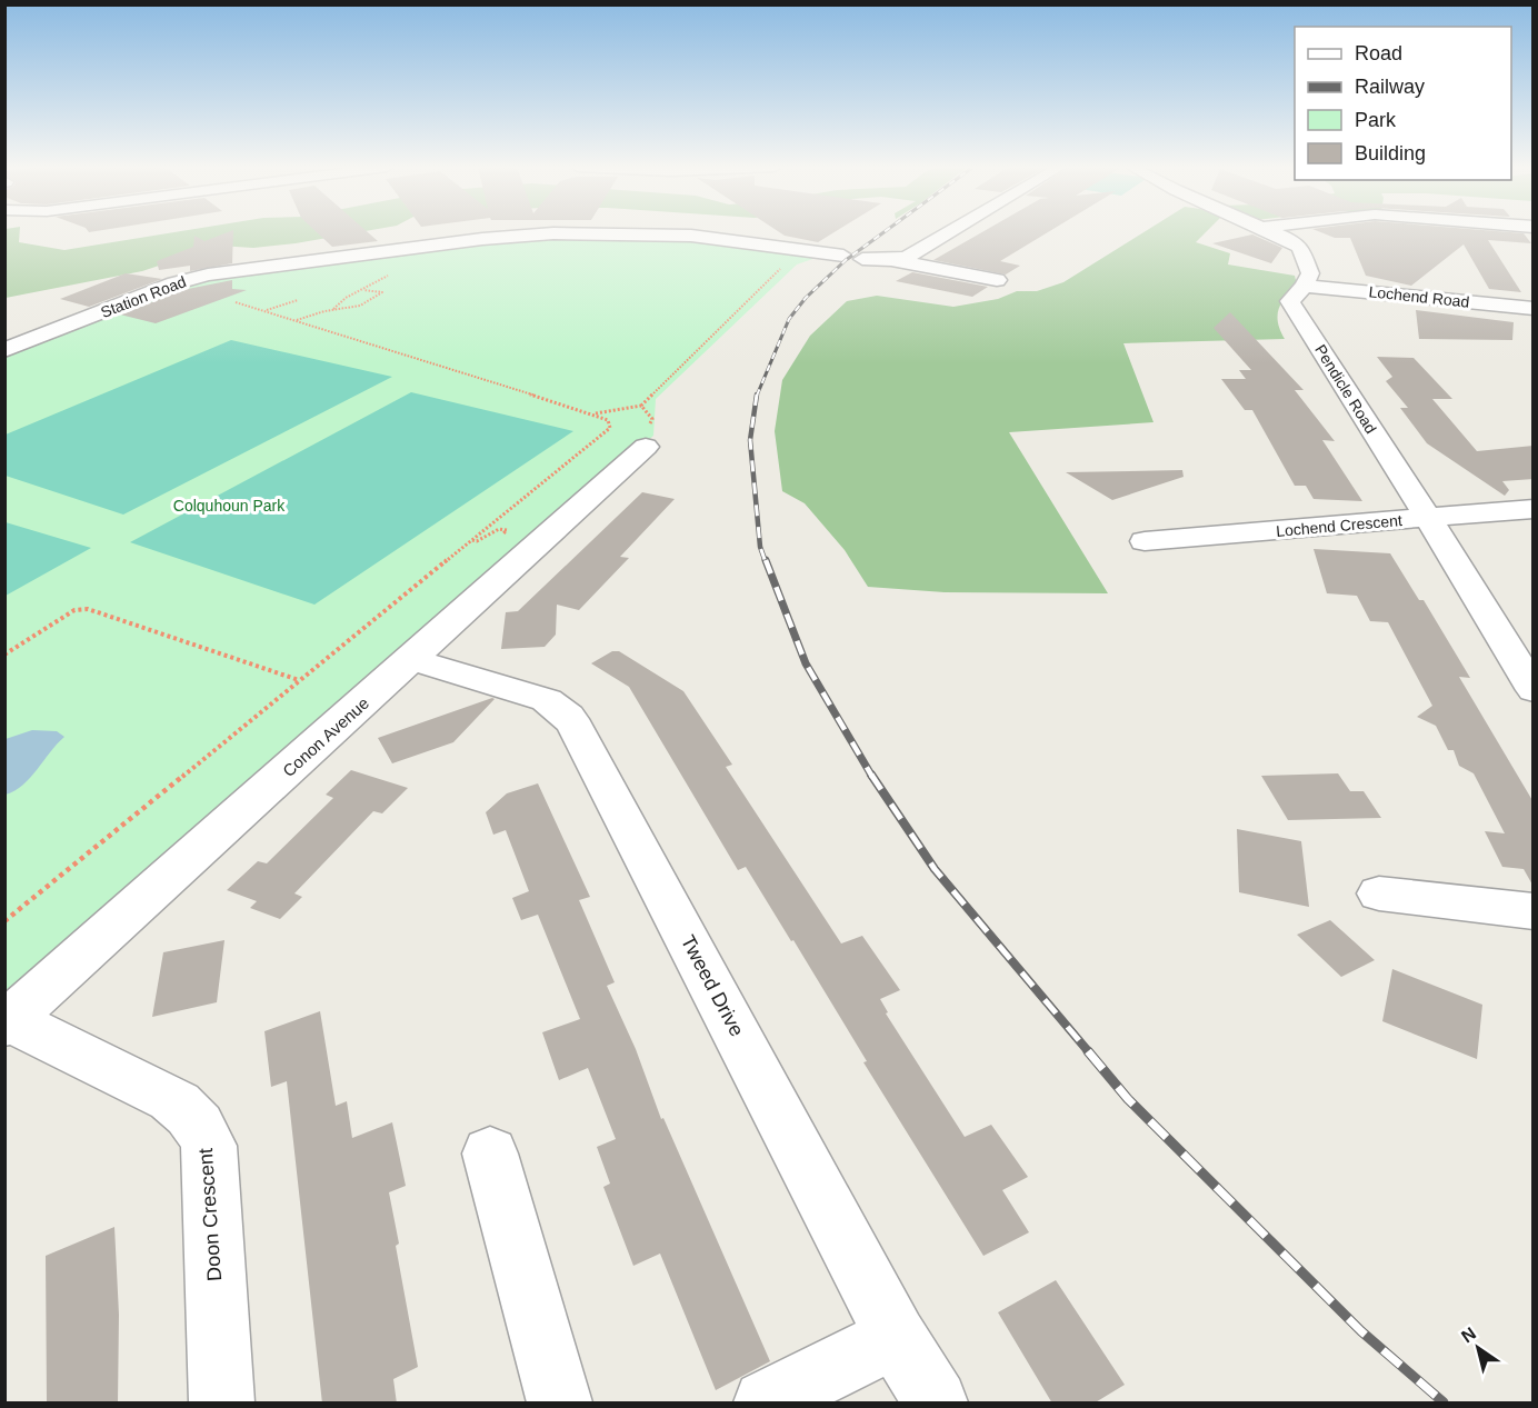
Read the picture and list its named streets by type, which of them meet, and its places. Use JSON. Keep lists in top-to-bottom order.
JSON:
{
  "streets": {
    "street": [
      "Station Road",
      "Lochend Road",
      "Pendicle Road",
      "Lochend Crescent",
      "Conon Avenue",
      "Tweed Drive",
      "Doon Crescent"
    ]
  },
  "crossings": [
    ["Lochend Road", "Pendicle Road"],
    ["Pendicle Road", "Lochend Crescent"],
    ["Conon Avenue", "Tweed Drive"],
    ["Conon Avenue", "Doon Crescent"]
  ],
  "parks": ["Colquhoun Park"],
  "legend": [
    "Road",
    "Railway",
    "Park",
    "Building"
  ],
  "north": "top left"
}
